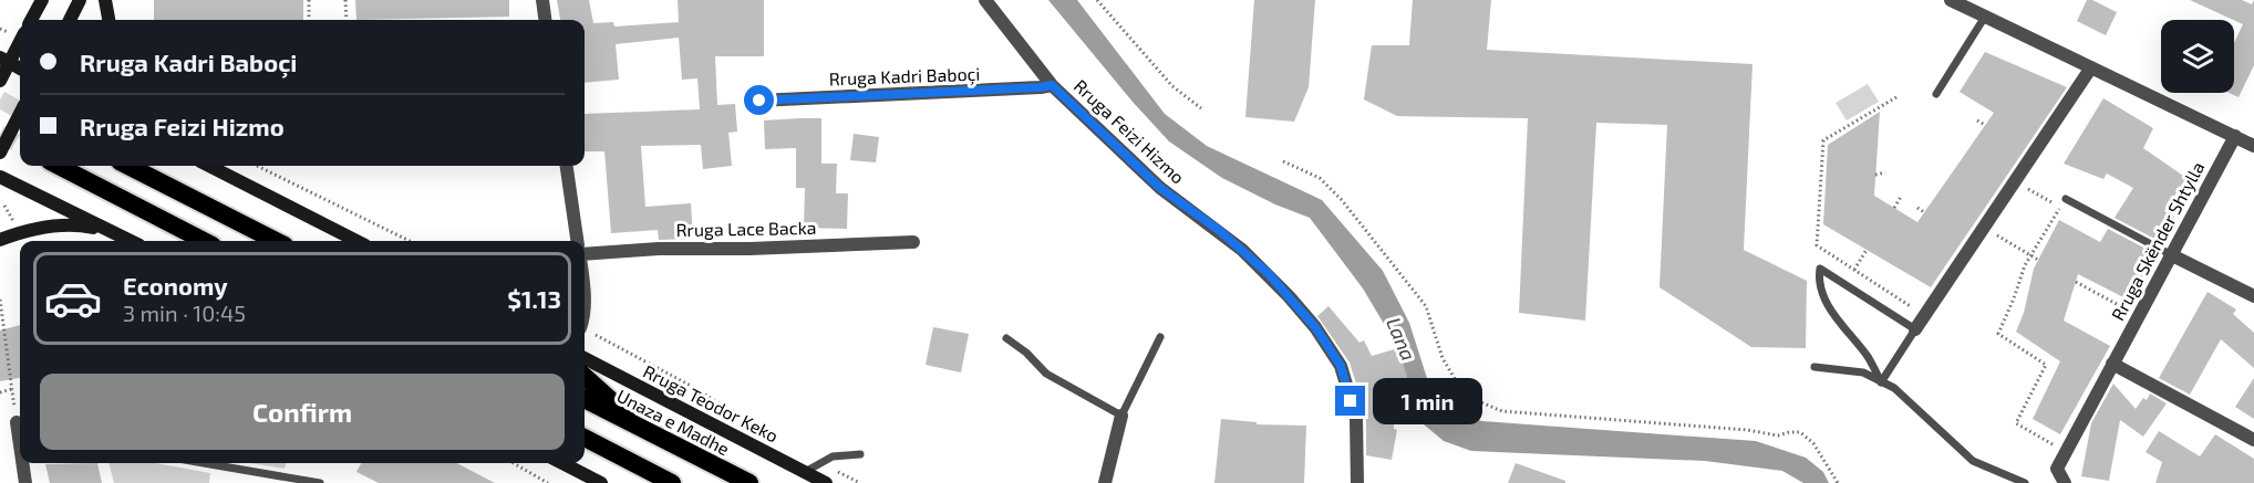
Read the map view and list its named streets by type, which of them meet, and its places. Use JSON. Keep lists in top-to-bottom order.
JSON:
{
  "streets": {
    "highway": ["Unaza e Madhe"],
    "main road": ["Rruga Teodor Keko"],
    "street": [
      "Rruga Kadri Baboçi",
      "Rruga Feizi Hizmo",
      "Rruga Lace Backa",
      "Rruga Skënder Shtylla"
    ]
  },
  "crossings": [
    ["Rruga Kadri Baboçi", "Rruga Feizi Hizmo"]
  ],
  "water": ["Lana"],
  "page": {
    "banner": ["Rruga Kadri Baboçi", "Rruga Feizi Hizmo"],
    "list": [
      {
        "name": "Economy",
        "note": "3 min · 10:45",
        "value": "$1.13"
      }
    ],
    "buttons": "Confirm",
    "bubble": "1 min"
  }
}
